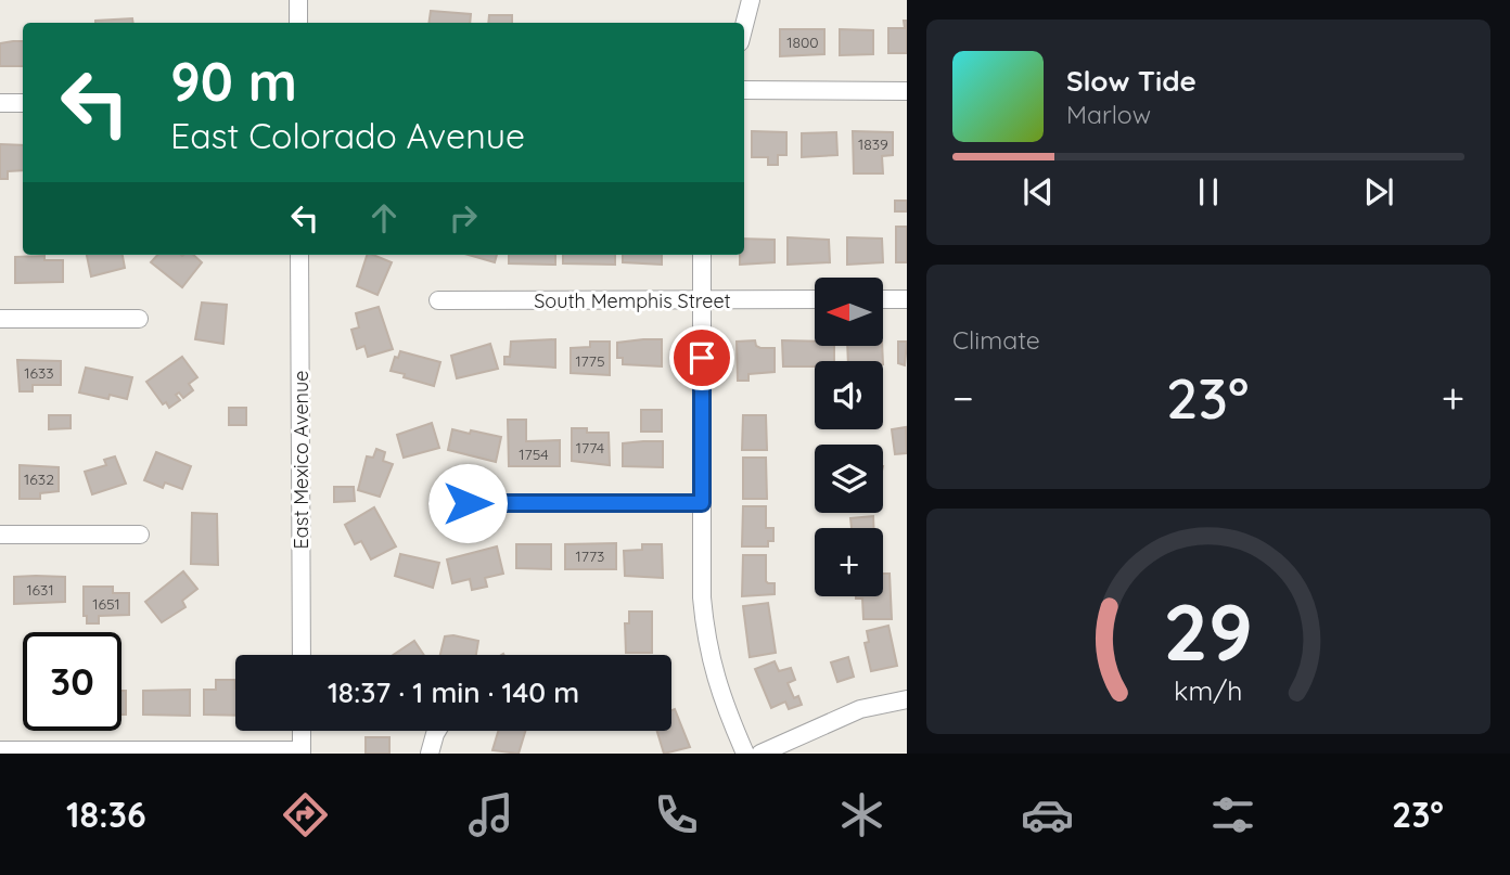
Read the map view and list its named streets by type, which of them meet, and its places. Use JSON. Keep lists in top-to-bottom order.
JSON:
{
  "streets": {
    "street": ["South Memphis Street", "East Mexico Avenue"]
  },
  "house_numbers": [
    "1800",
    "1839",
    "1775",
    "1633",
    "1774",
    "1754",
    "1632",
    "1773",
    "1631",
    "1651"
  ],
  "north": "left",
  "page": {
    "turn": ["90 m", "East Colorado Avenue"],
    "song": ["Slow Tide", "Marlow"],
    "tile": "Climate",
    "map_buttons": "+",
    "heat": ["−", "23°", "+"],
    "limit": "30",
    "trip": "18:37 · 1 min · 140 m",
    "tabs": ["18:36", "23°"],
    "gauge": ["29", "km/h"]
  }
}
